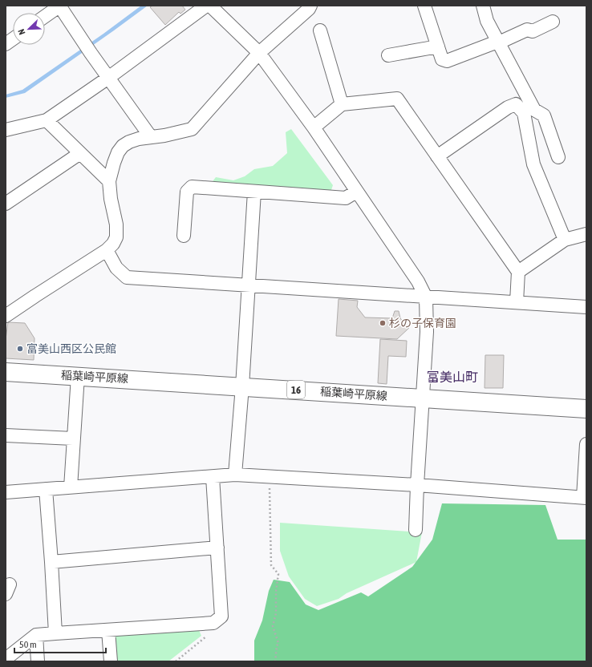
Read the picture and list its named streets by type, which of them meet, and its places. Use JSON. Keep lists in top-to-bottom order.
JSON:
{
  "streets": {
    "main road": ["稲葉崎平原線", "16"]
  },
  "districts": ["富美山町"],
  "places": ["杉の子保育園", "富美山西区公民館"],
  "scale_bar": "50 m",
  "north": "bottom left"
}
